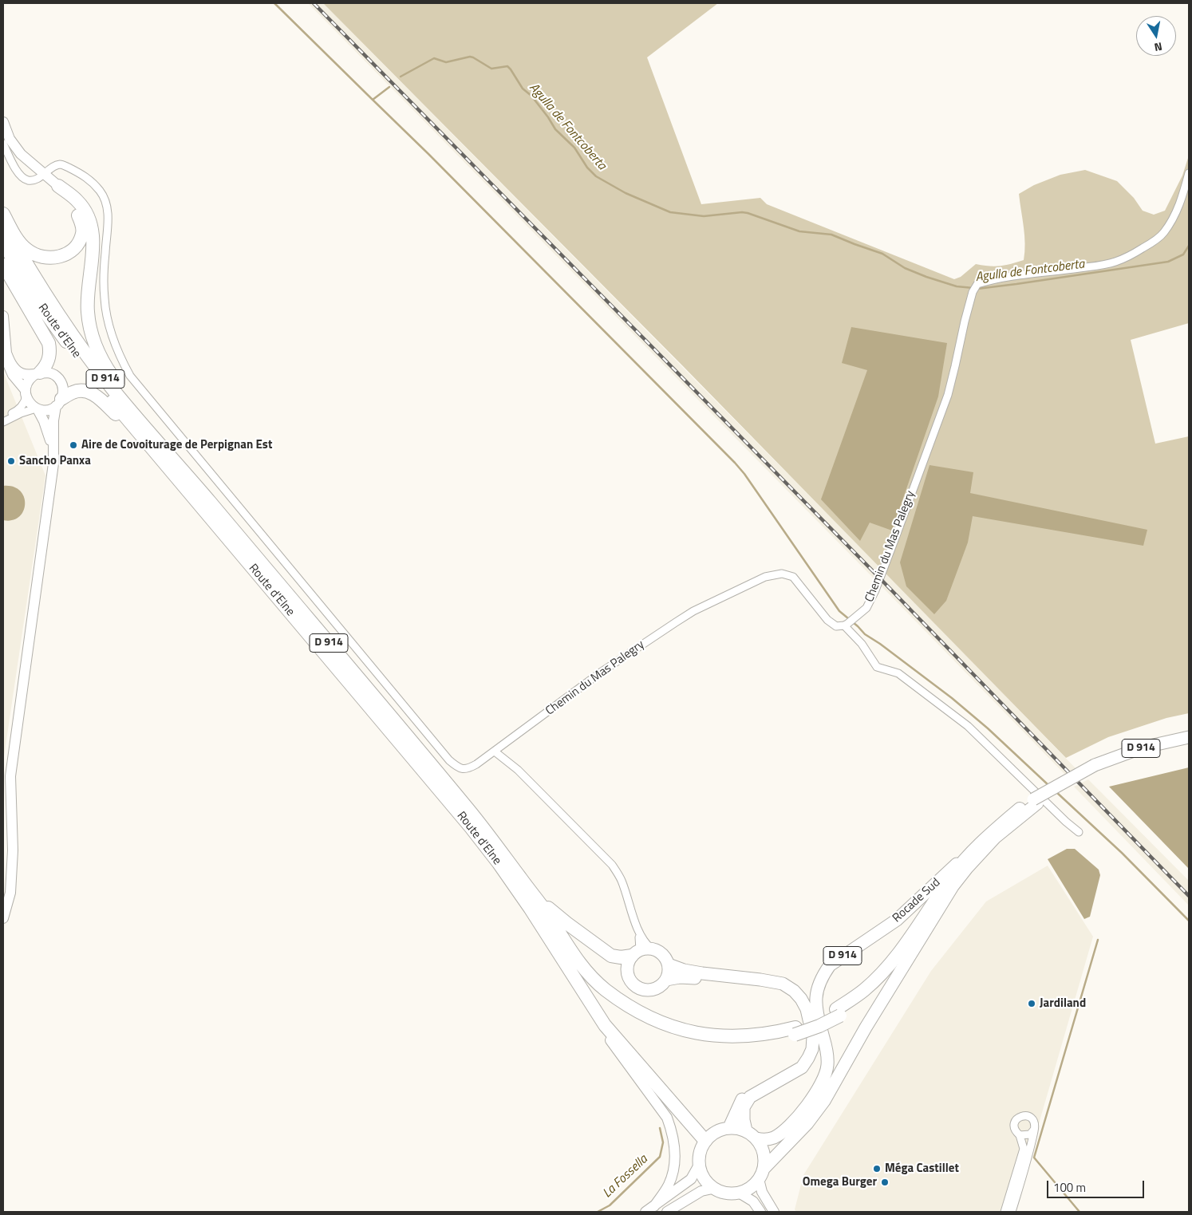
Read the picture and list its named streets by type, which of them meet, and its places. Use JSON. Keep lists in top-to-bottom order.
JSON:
{
  "streets": {
    "highway": ["Route d'Elne", "D 914"],
    "main road": ["Rocade Sud"],
    "street": ["Chemin du Mas Palegry"]
  },
  "crossings": [
    ["Route d'Elne", "D 914"],
    ["D 914", "Rocade Sud"]
  ],
  "water": ["Agulla de Fontcoberta", "La Fossella"],
  "places": [
    "Aire de Covoiturage de Perpignan Est",
    "Sancho Panxa",
    "Jardiland",
    "Méga Castillet",
    "Omega Burger"
  ],
  "scale_bar": "100 m",
  "north": "bottom"
}
